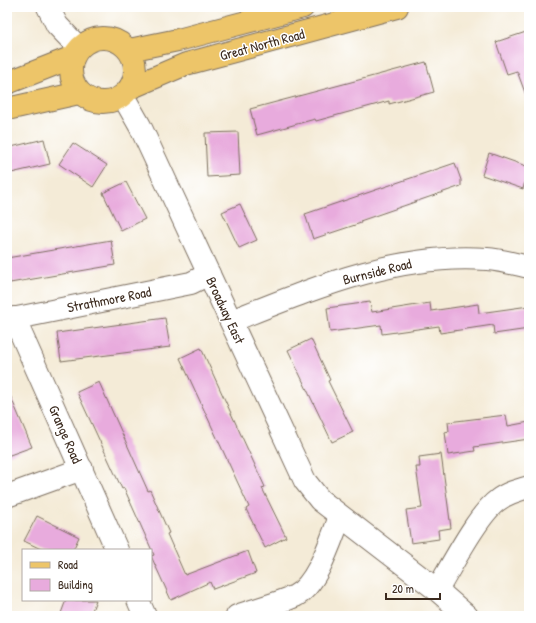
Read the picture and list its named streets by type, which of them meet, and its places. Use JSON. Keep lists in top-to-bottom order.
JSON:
{
  "streets": {
    "main road": ["Great North Road"],
    "street": [
      "Burnside Road",
      "Strathmore Road",
      "Broadway East",
      "Grange Road"
    ]
  },
  "crossings": [
    ["Great North Road", "Broadway East"],
    ["Burnside Road", "Broadway East"],
    ["Strathmore Road", "Broadway East"],
    ["Strathmore Road", "Grange Road"]
  ],
  "legend": ["Road", "Building"],
  "scale_bar": "20 m"
}
